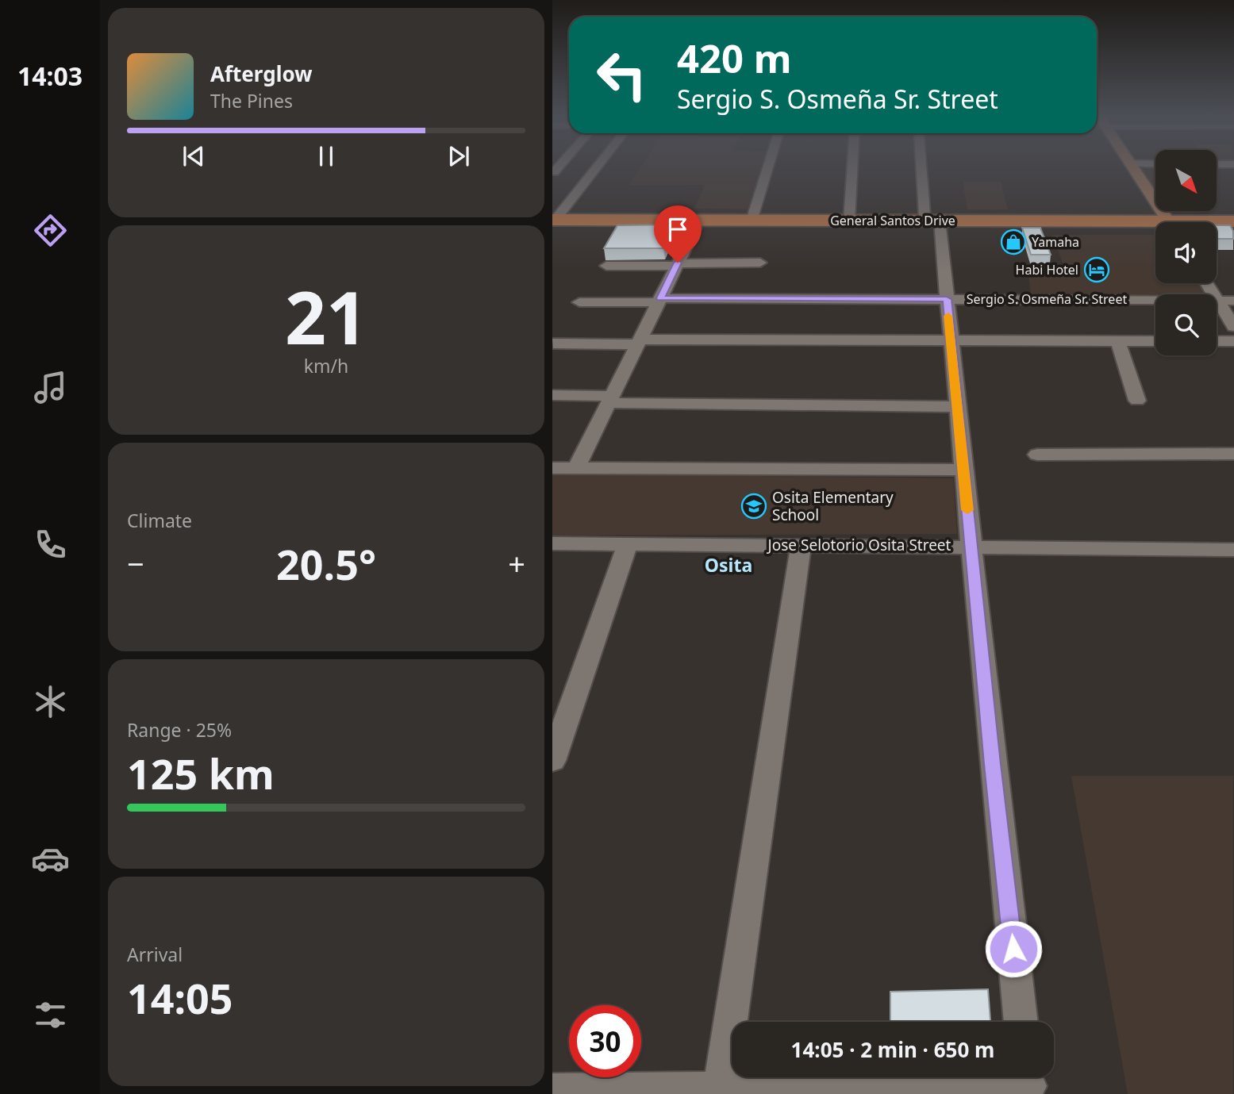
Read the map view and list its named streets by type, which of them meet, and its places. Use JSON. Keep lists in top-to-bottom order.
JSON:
{
  "streets": {
    "highway": ["General Santos Drive"],
    "street": ["Sergio S. Osmeña Sr. Street", "Jose Selotorio Osita Street"]
  },
  "districts": ["Osita"],
  "places": {
    "shop": ["Yamaha"],
    "hotel": ["Habi Hotel"],
    "school or university": ["Osita Elementary School"]
  },
  "north": "bottom right",
  "page": {
    "tabs": "14:03",
    "turn": ["420 m", "Sergio S. Osmeña Sr. Street"],
    "song": ["Afterglow", "The Pines"],
    "tile": [
      ["21", "km/h"],
      "Climate",
      ["Range · 25%", "125 km"],
      ["Arrival", "14:05"]
    ],
    "heat": ["−", "20.5°", "+"],
    "limit": "30",
    "trip": "14:05 · 2 min · 650 m"
  }
}
